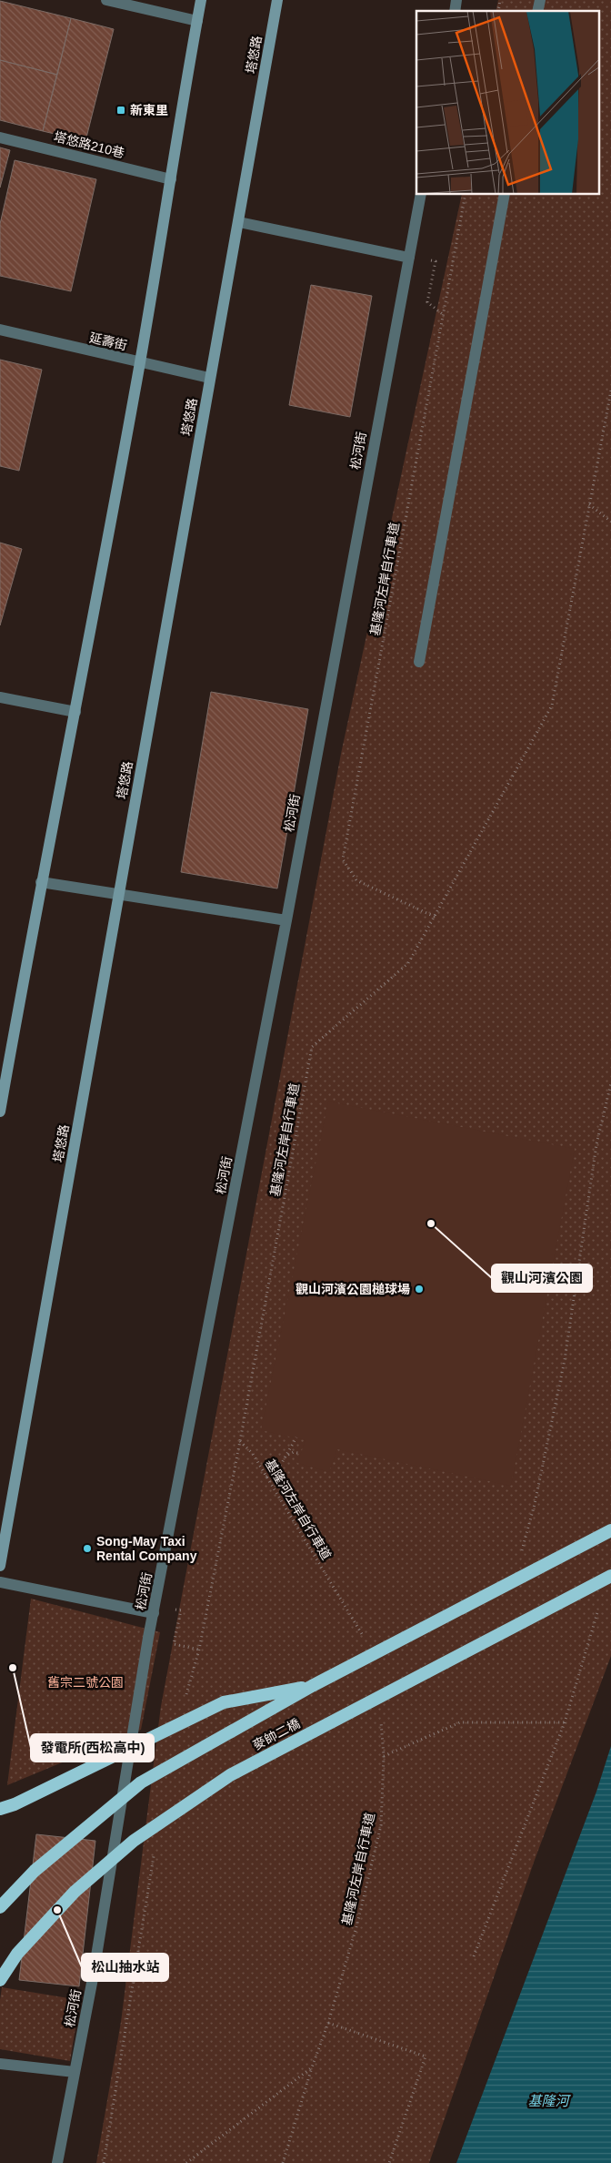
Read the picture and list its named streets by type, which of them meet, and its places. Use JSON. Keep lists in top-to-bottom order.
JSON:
{
  "streets": {
    "highway": ["麥帥二橋"],
    "main road": ["塔悠路"],
    "street": ["塔悠路210巷", "延壽街", "松河街"],
    "path": ["基隆河左岸自行車道"]
  },
  "crossings": [
    ["塔悠路", "延壽街"]
  ],
  "water": ["基隆河"],
  "parks": ["舊宗二號公園"],
  "places": {
    "transit": ["新東里"],
    "other": [
      "觀山河濱公園",
      "觀山河濱公園槌球場",
      "Song-May Taxi Rental Company",
      "發電所(西松高中)",
      "松山抽水站"
    ]
  }
}
